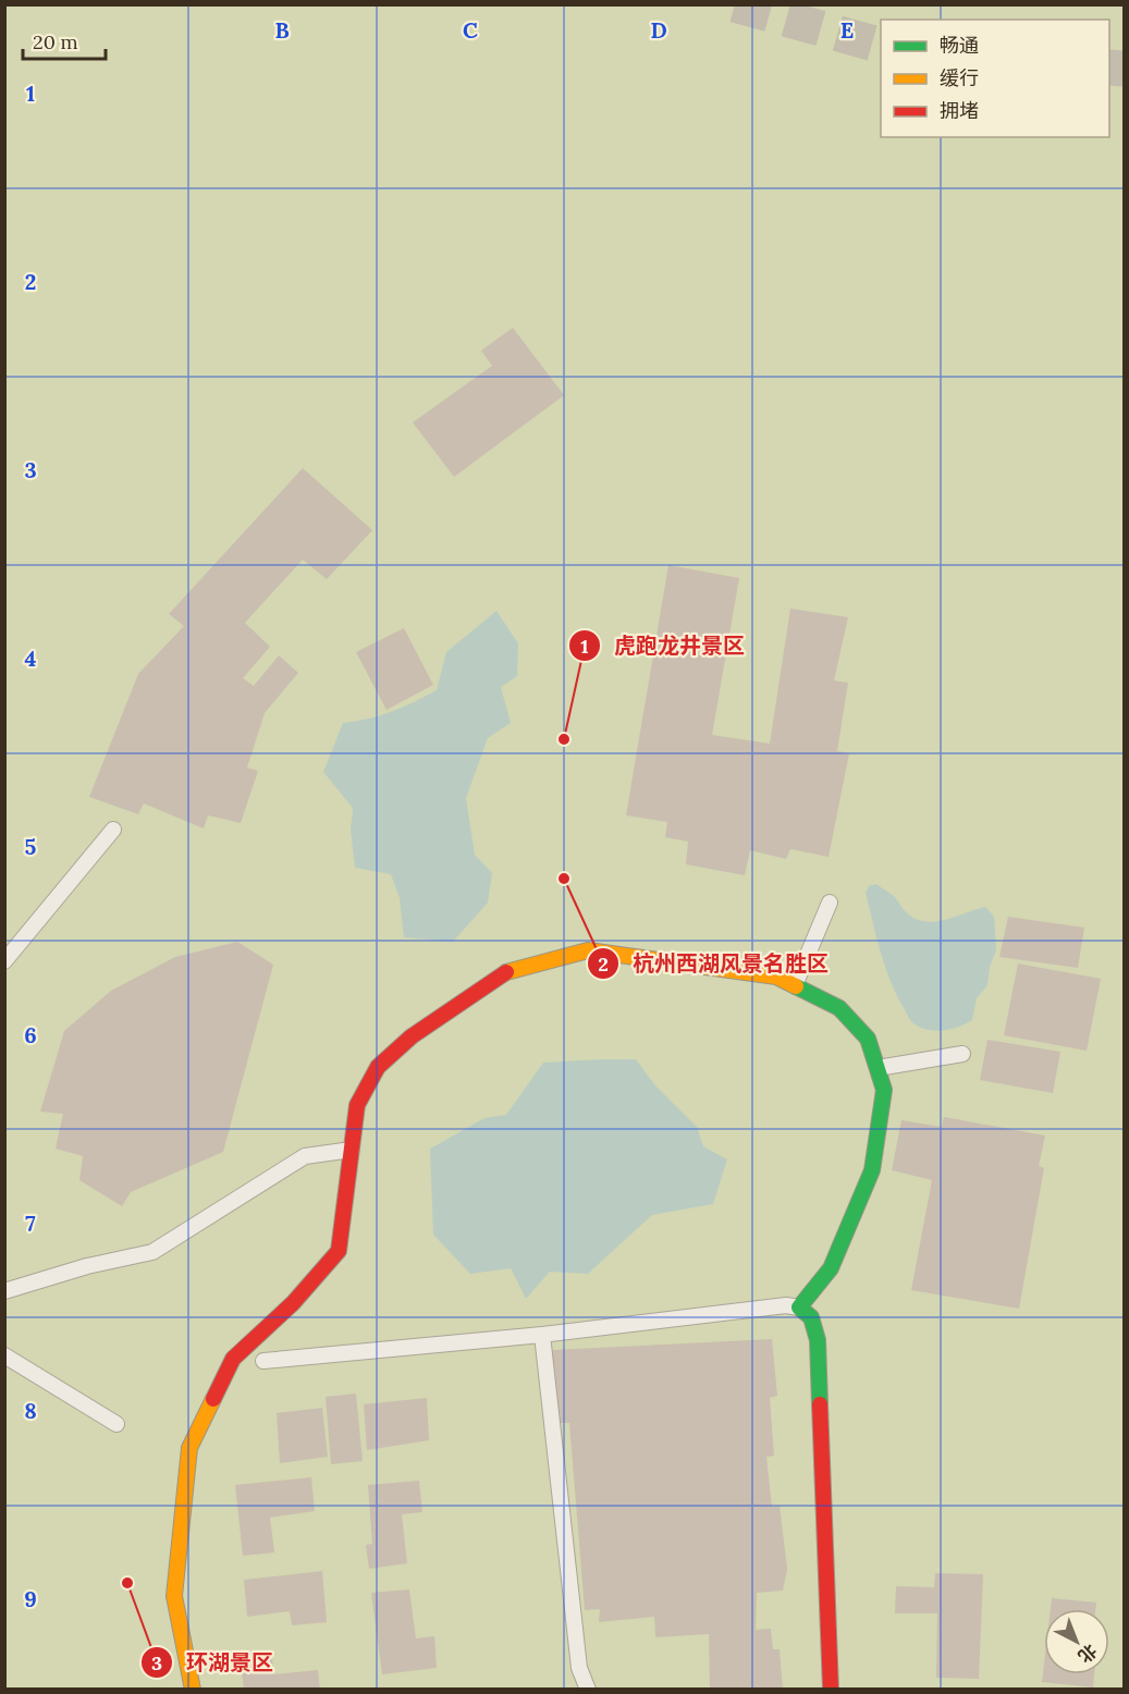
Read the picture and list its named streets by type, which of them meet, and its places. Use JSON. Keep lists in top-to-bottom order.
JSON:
{
  "places": ["虎跑龙井景区", "杭州西湖风景名胜区", "环湖景区"],
  "legend": ["畅通", "缓行", "拥堵"],
  "scale_bar": "20 m",
  "north": "bottom right",
  "grid": {
    "columns": [
      "B",
      "C",
      "D",
      "E"
    ],
    "rows": [
      "1",
      "2",
      "3",
      "4",
      "5",
      "6",
      "7",
      "8",
      "9"
    ]
  }
}
